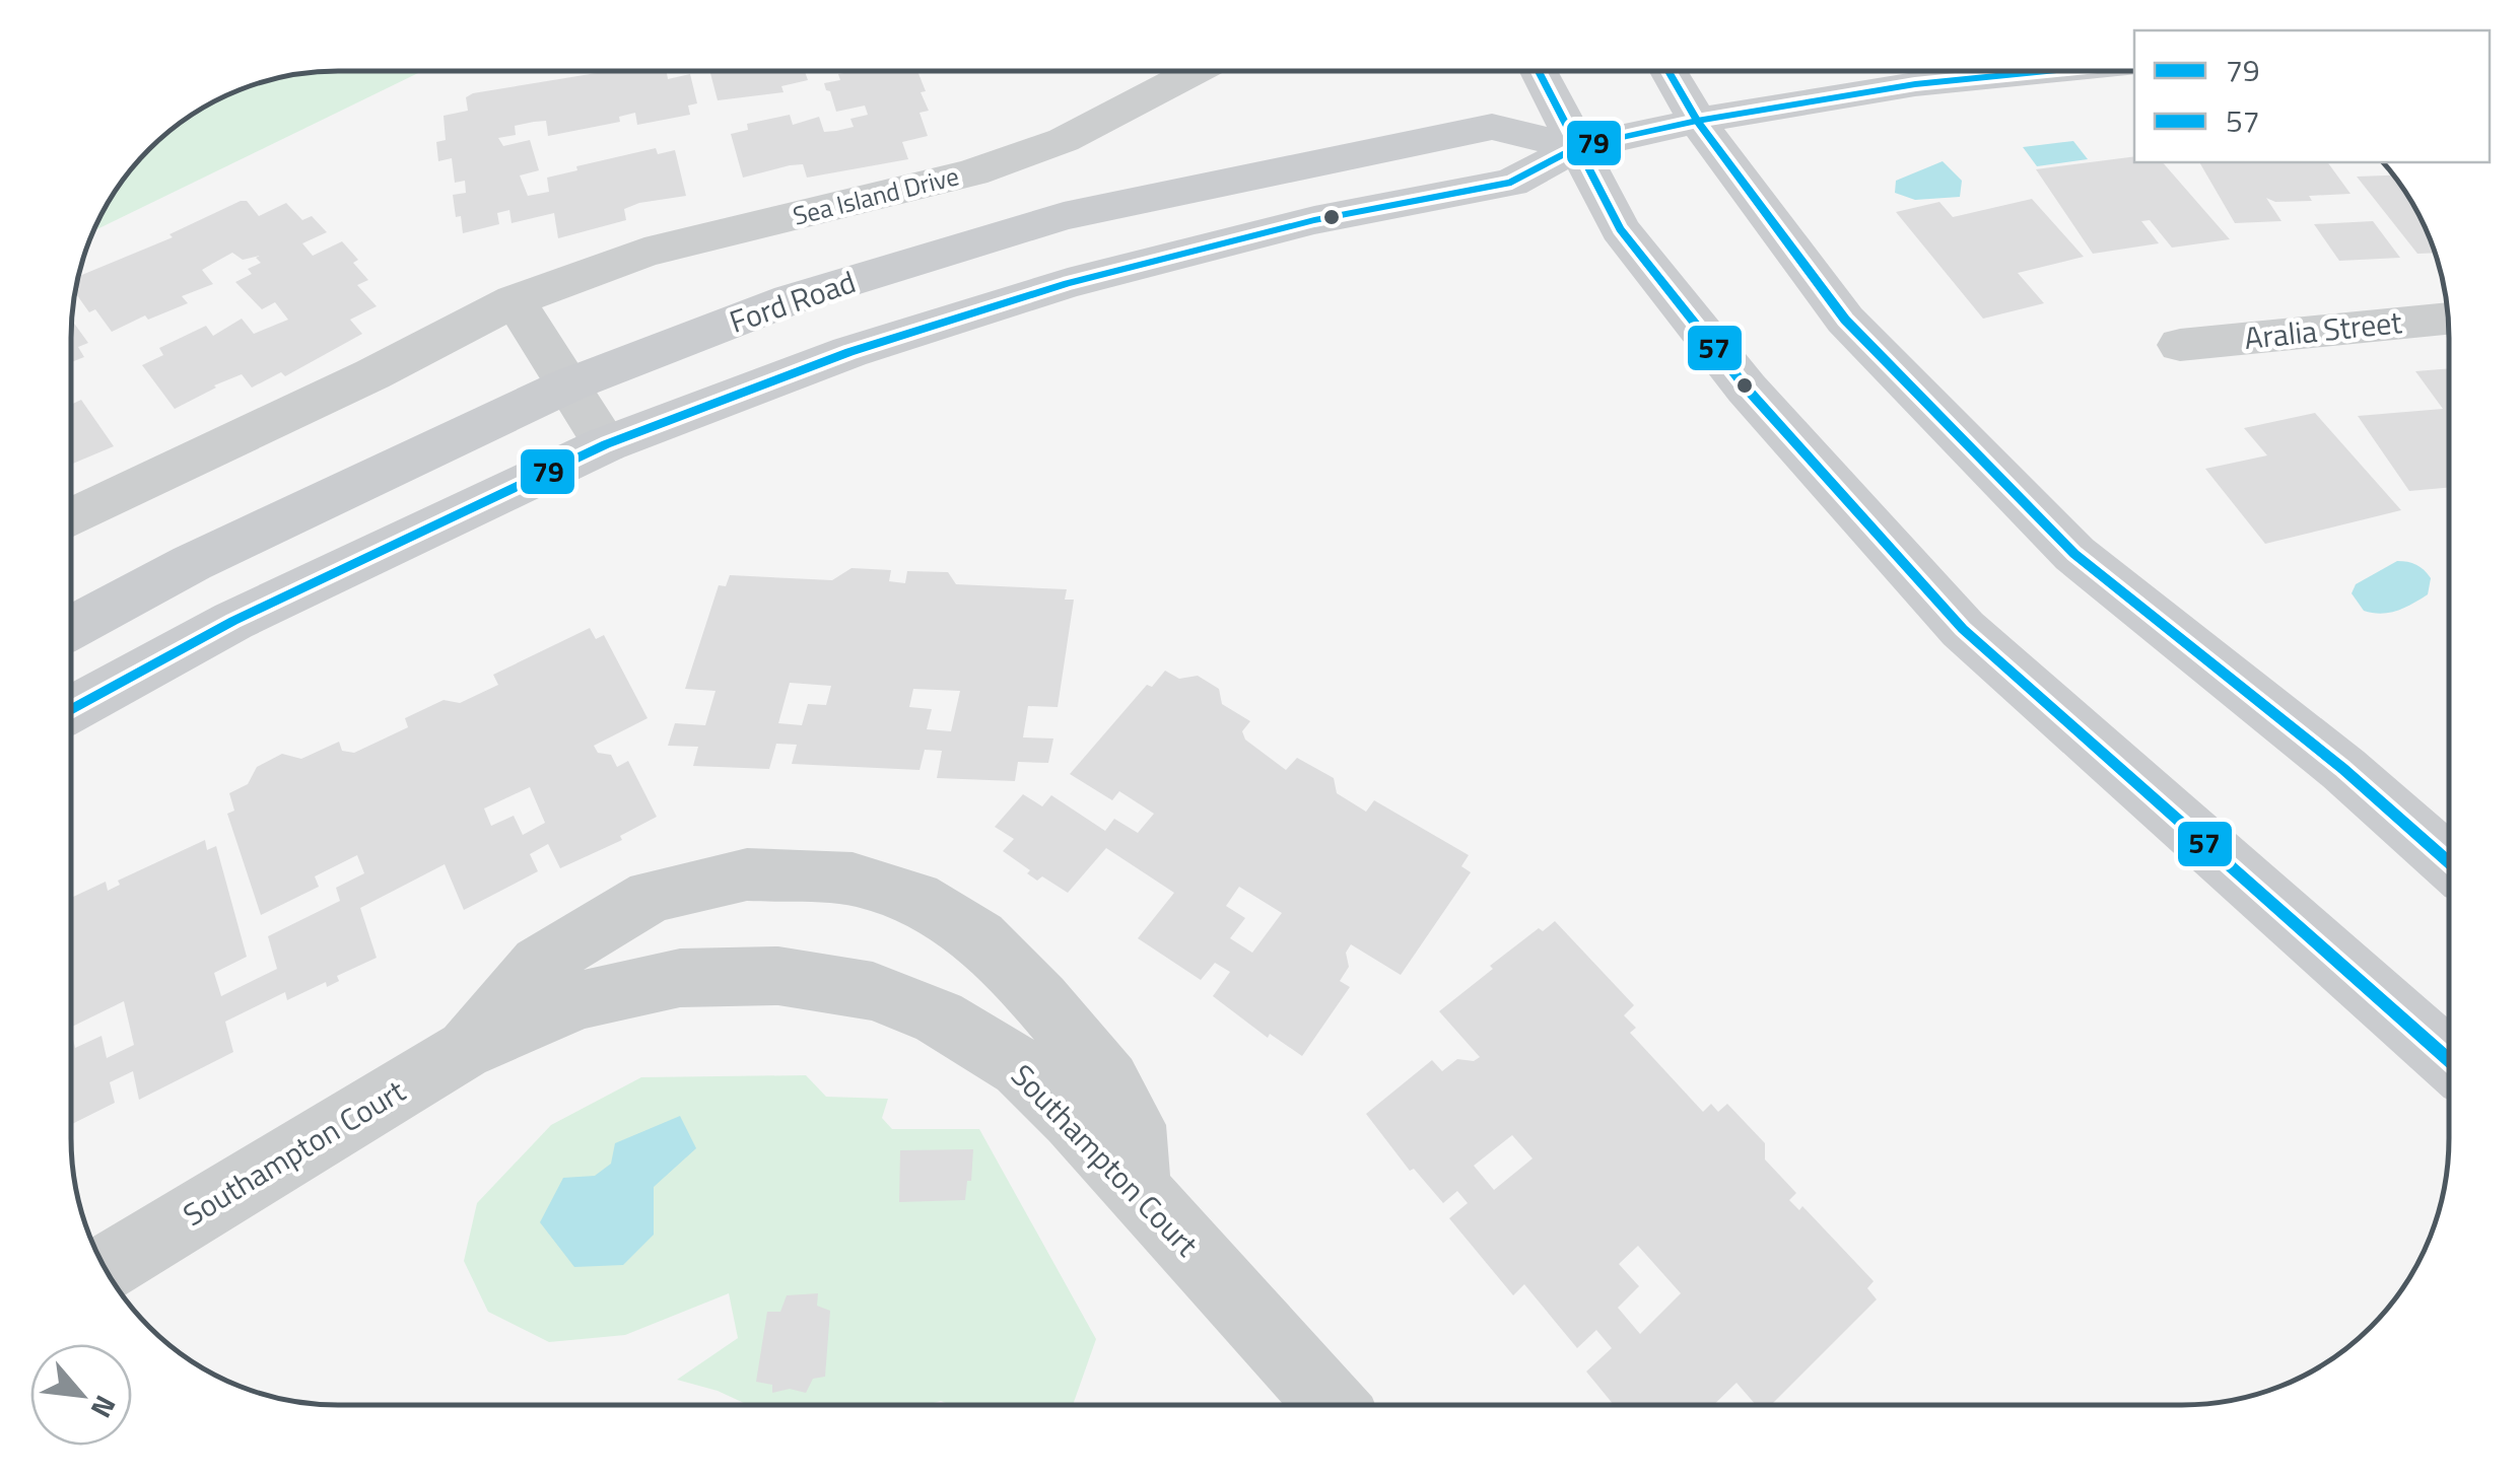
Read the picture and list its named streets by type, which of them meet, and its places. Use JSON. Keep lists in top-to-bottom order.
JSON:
{
  "streets": {
    "main road": ["Ford Road"],
    "street": ["Sea Island Drive", "Aralia Street", "Southampton Court"]
  },
  "lines": ["transit line 79", "transit line 57"],
  "legend": ["79", "57"],
  "north": "bottom right"
}
